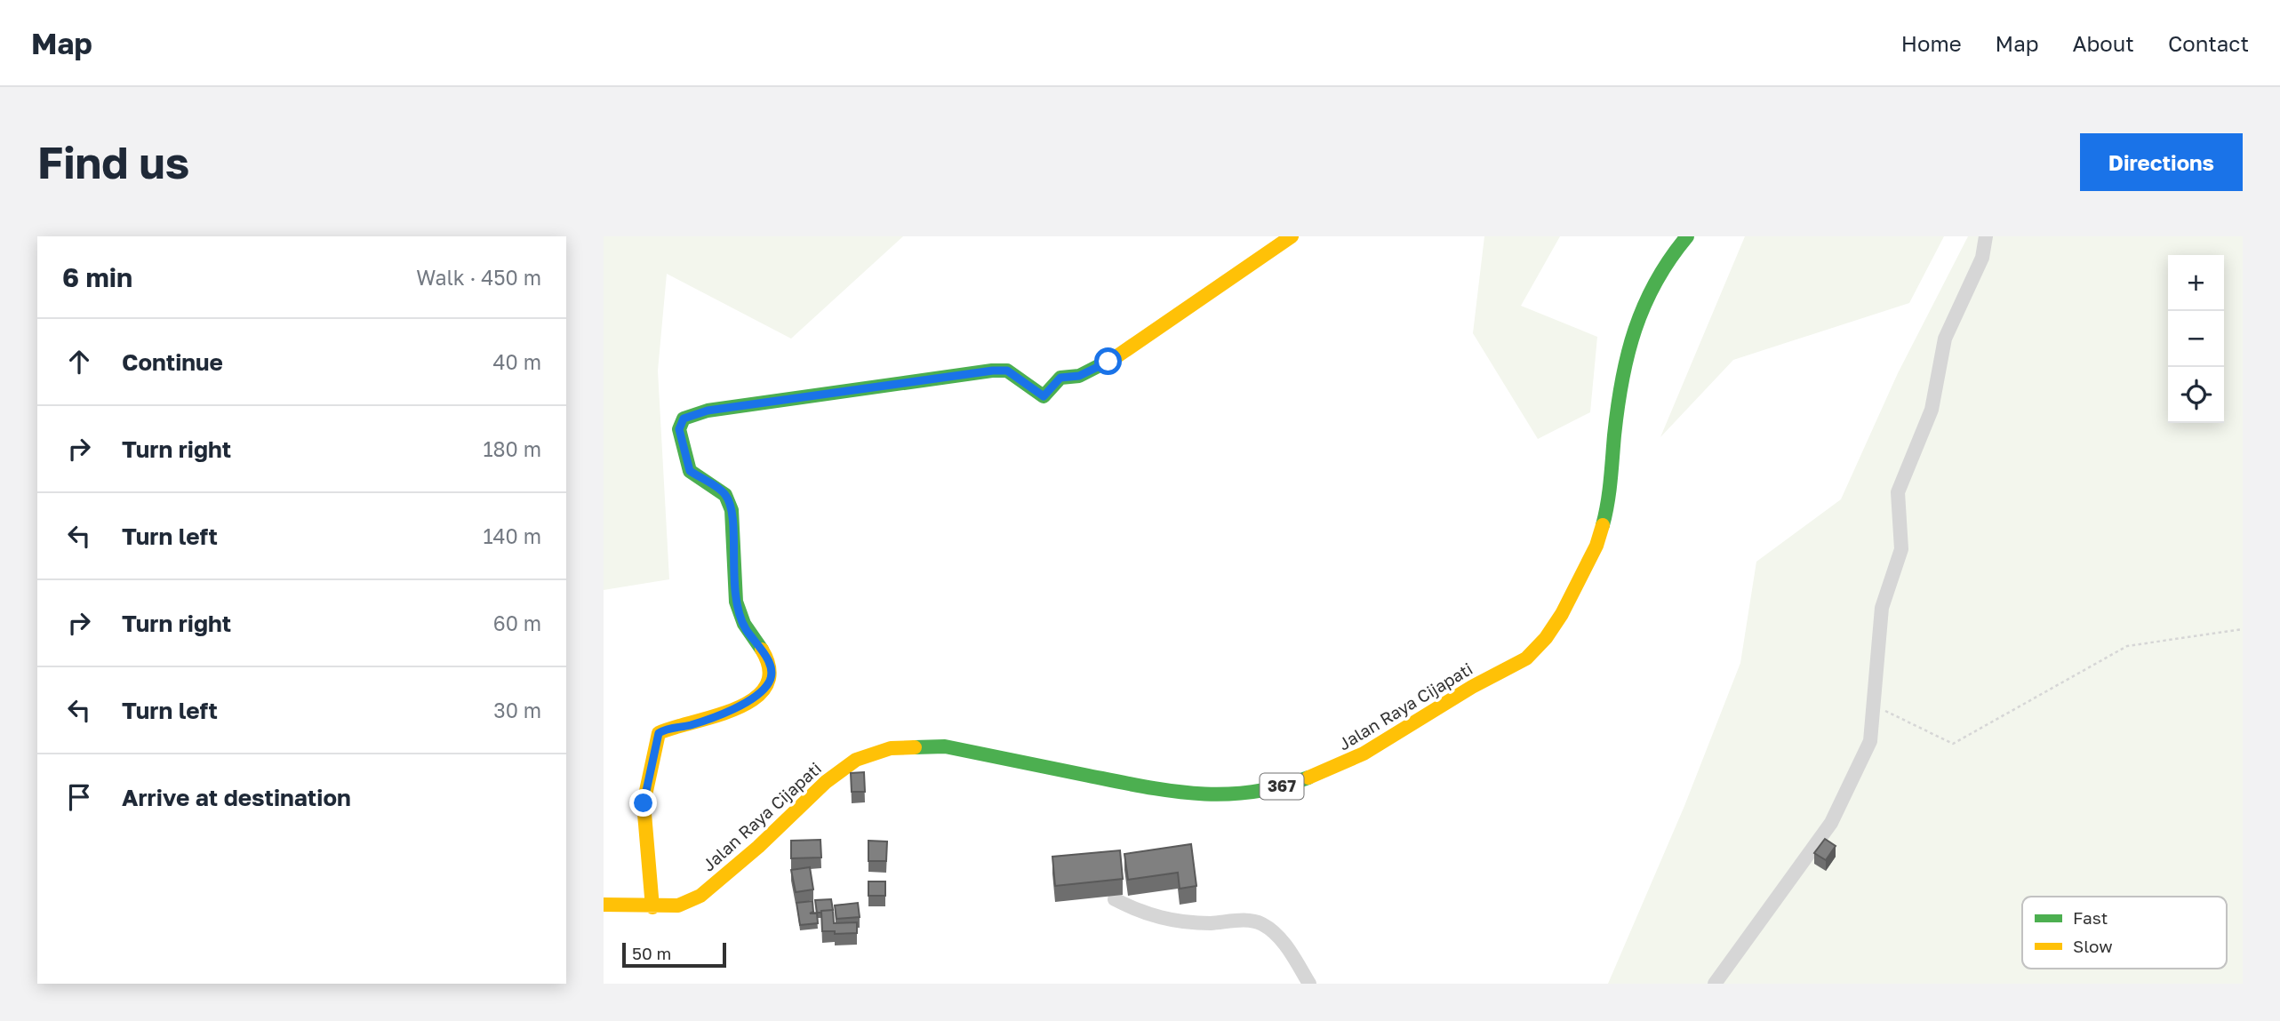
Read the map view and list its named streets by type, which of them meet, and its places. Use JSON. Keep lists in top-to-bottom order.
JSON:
{
  "streets": {
    "main road": ["Jalan Raya Cijapati", "367"]
  },
  "legend": ["Fast", "Slow"],
  "scale_bar": "50 m",
  "page": {
    "header": "Map",
    "nav": [
      "Home",
      "Map",
      "About",
      "Contact"
    ],
    "buttons": "Directions",
    "title": "Find us",
    "heading": ["6 min", "Walk · 450 m"],
    "map_buttons": ["+", "−"],
    "list": [
      ["Continue", "40 m"],
      ["Turn right", "180 m"],
      ["Turn left", "140 m"],
      ["Turn right", "60 m"],
      ["Turn left", "30 m"],
      "Arrive at destination"
    ],
    "scale": "50 m"
  }
}
